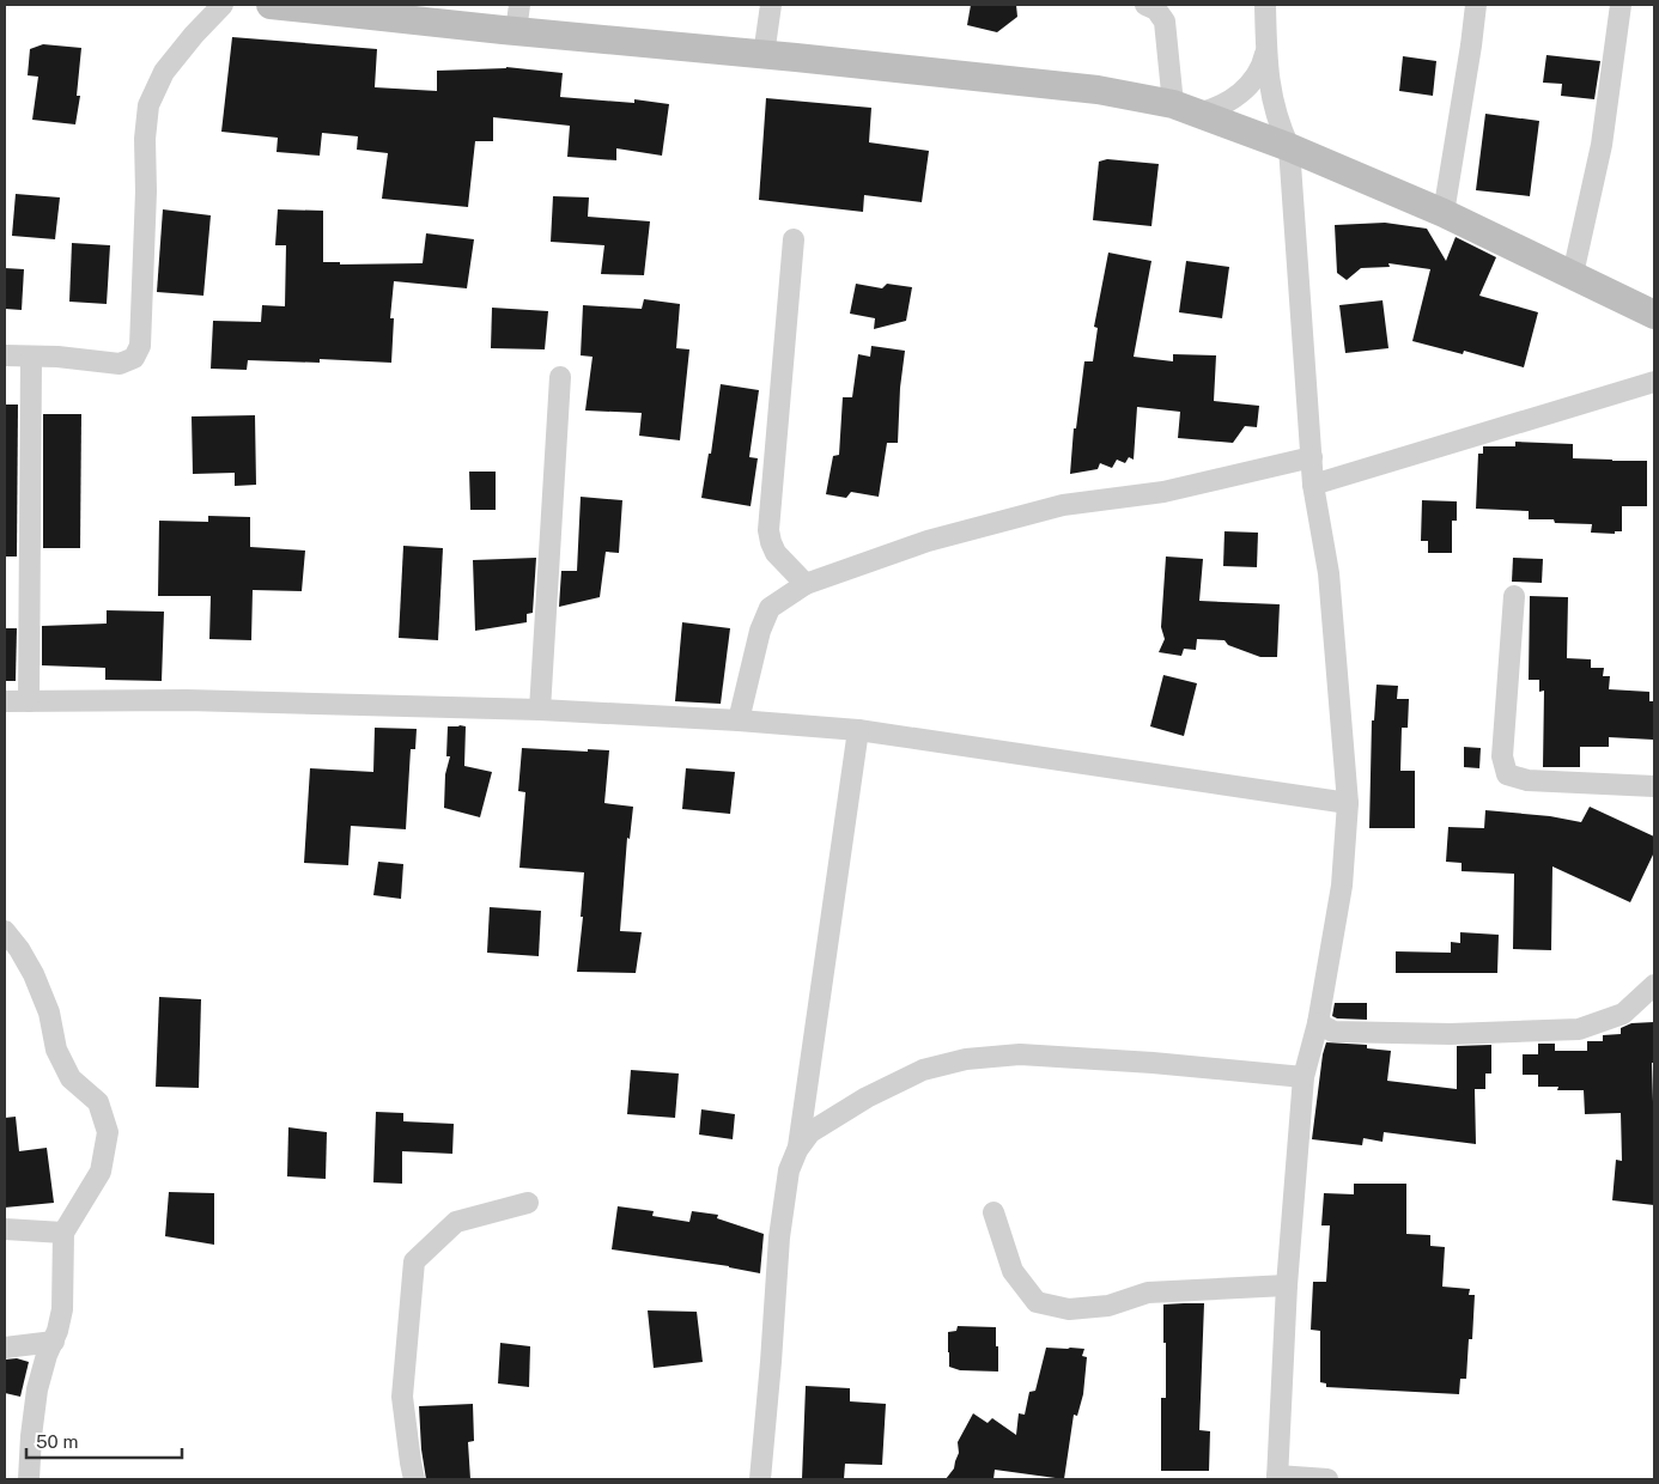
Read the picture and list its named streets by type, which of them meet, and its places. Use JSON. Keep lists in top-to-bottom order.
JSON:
{
  "scale_bar": "50 m"
}
